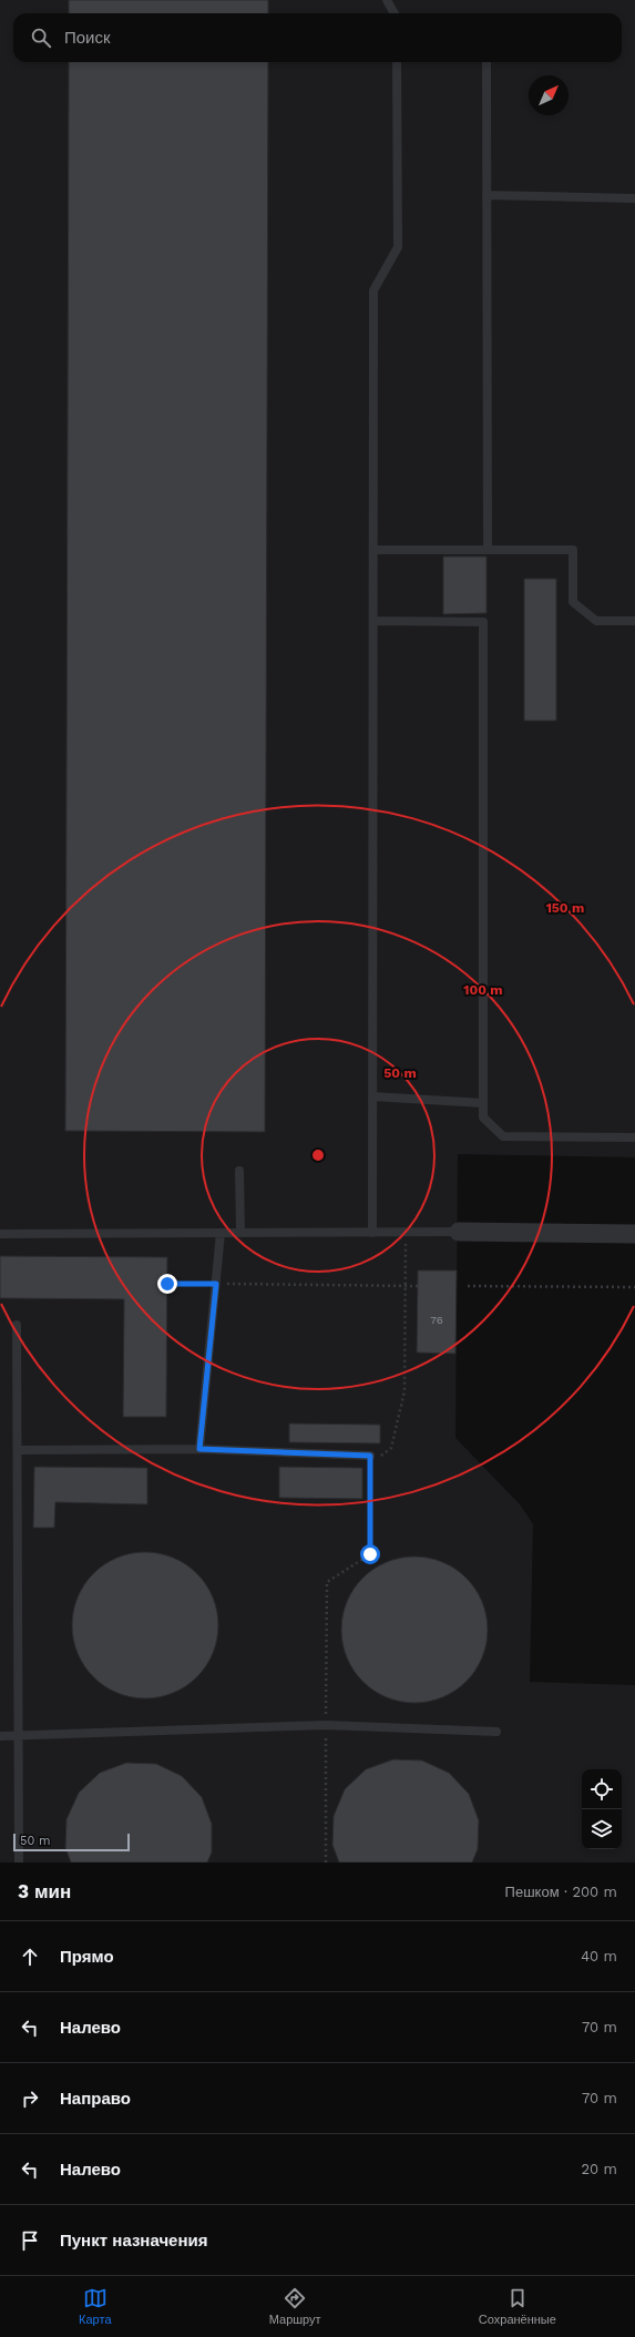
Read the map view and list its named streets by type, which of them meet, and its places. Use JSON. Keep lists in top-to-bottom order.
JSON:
{
  "house_numbers": ["76"],
  "scale_bar": "50 m",
  "north": "top right",
  "page": {
    "search": "Поиск",
    "scale": "50 m",
    "heading": ["3 мин", "Пешком · 200 m"],
    "list": [
      ["Прямо", "40 m"],
      ["Налево", "70 m"],
      ["Направо", "70 m"],
      ["Налево", "20 m"],
      "Пункт назначения"
    ],
    "nav": ["Карта", "Маршрут", "Сохранённые"]
  },
  "rings": ["150 m", "100 m", "50 m"]
}
